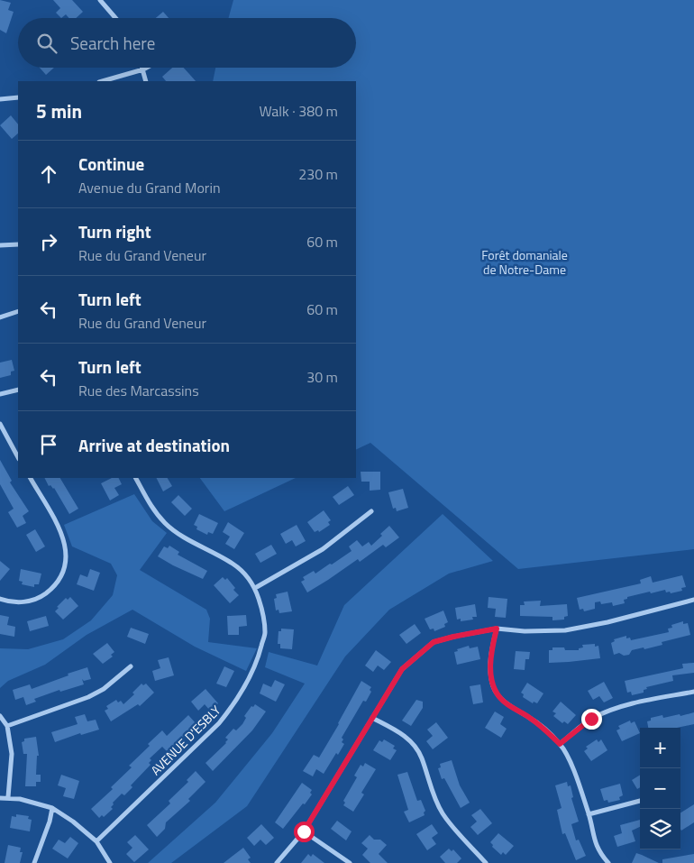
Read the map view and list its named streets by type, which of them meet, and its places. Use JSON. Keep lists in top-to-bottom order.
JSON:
{
  "streets": {
    "street": ["AVENUE D'ESBLY"]
  },
  "parks": ["Forêt domaniale de Notre-Dame"],
  "page": {
    "search": "Search here",
    "heading": ["5 min", "Walk · 380 m"],
    "list": [
      ["Continue", "Avenue du Grand Morin", "230 m"],
      ["Turn right", "Rue du Grand Veneur", "60 m"],
      ["Turn left", "Rue du Grand Veneur", "60 m"],
      ["Turn left", "Rue des Marcassins", "30 m"],
      "Arrive at destination"
    ],
    "map_buttons": ["+", "−"]
  }
}
